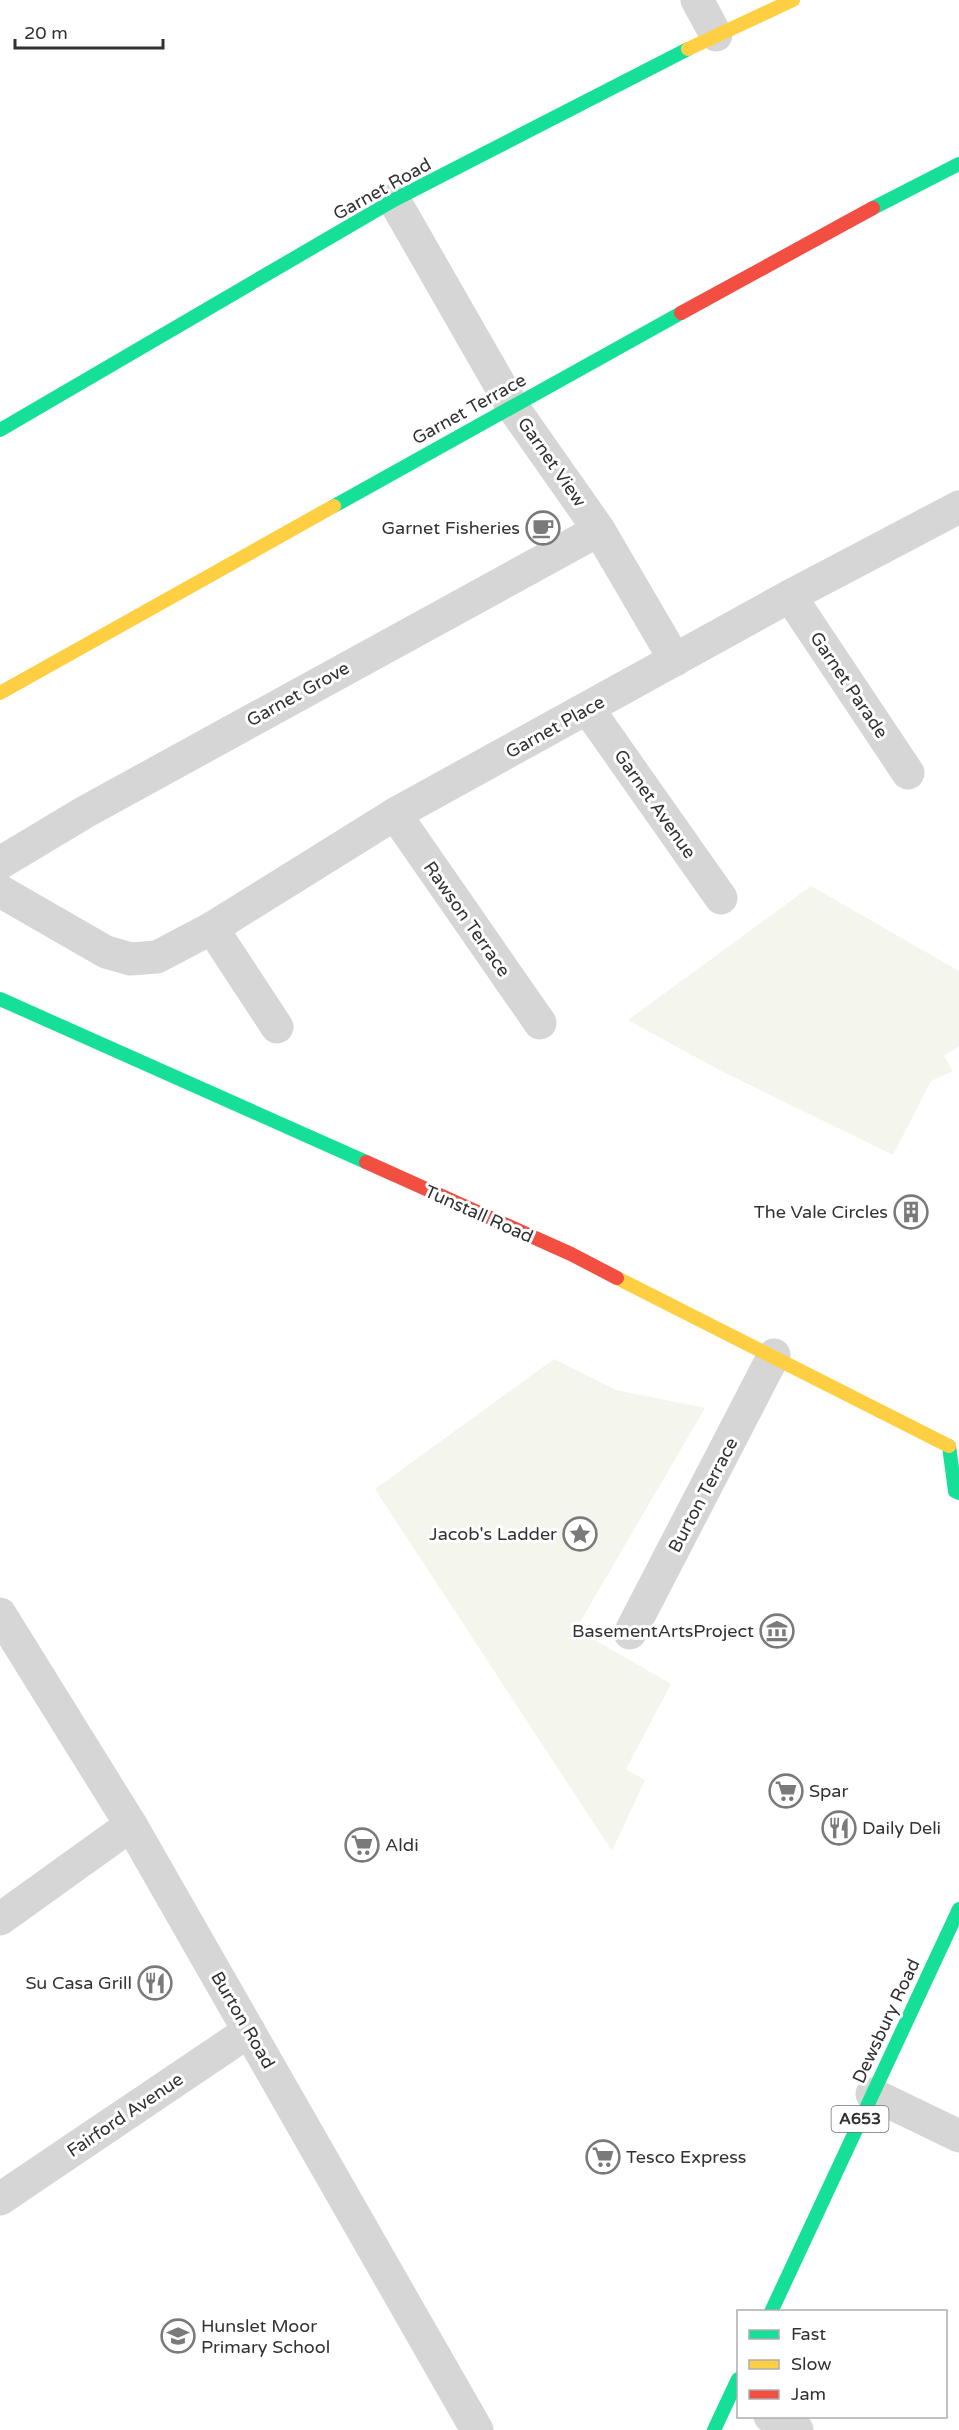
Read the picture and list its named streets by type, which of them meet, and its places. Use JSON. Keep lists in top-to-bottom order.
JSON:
{
  "streets": {
    "street": [
      "Garnet Road",
      "Garnet Terrace",
      "Garnet View",
      "Garnet Parade",
      "Garnet Grove",
      "Garnet Place",
      "Garnet Avenue",
      "Rawson Terrace",
      "Tunstall Road",
      "Burton Terrace",
      "Burton Road",
      "Dewsbury Road",
      "Fairford Avenue",
      "A653"
    ]
  },
  "crossings": [
    ["Garnet Road", "Garnet View"],
    ["Garnet Terrace", "Garnet View"],
    ["Garnet View", "Garnet Grove"],
    ["Garnet View", "Garnet Place"],
    ["Garnet Parade", "Garnet Place"],
    ["Garnet Place", "Garnet Avenue"],
    ["Garnet Place", "Rawson Terrace"],
    ["Tunstall Road", "Burton Terrace"],
    ["Burton Road", "Fairford Avenue"]
  ],
  "places": {
    "cafe": ["Garnet Fisheries"],
    "building": ["The Vale Circles"],
    "place": ["Jacob's Ladder"],
    "museum": ["BasementArtsProject"],
    "supermarket": ["Spar", "Aldi", "Tesco Express"],
    "restaurant": ["Daily Deli", "Su Casa Grill"],
    "school or university": ["Hunslet Moor Primary School"]
  },
  "legend": ["Fast", "Slow", "Jam"],
  "scale_bar": "20 m"
}
